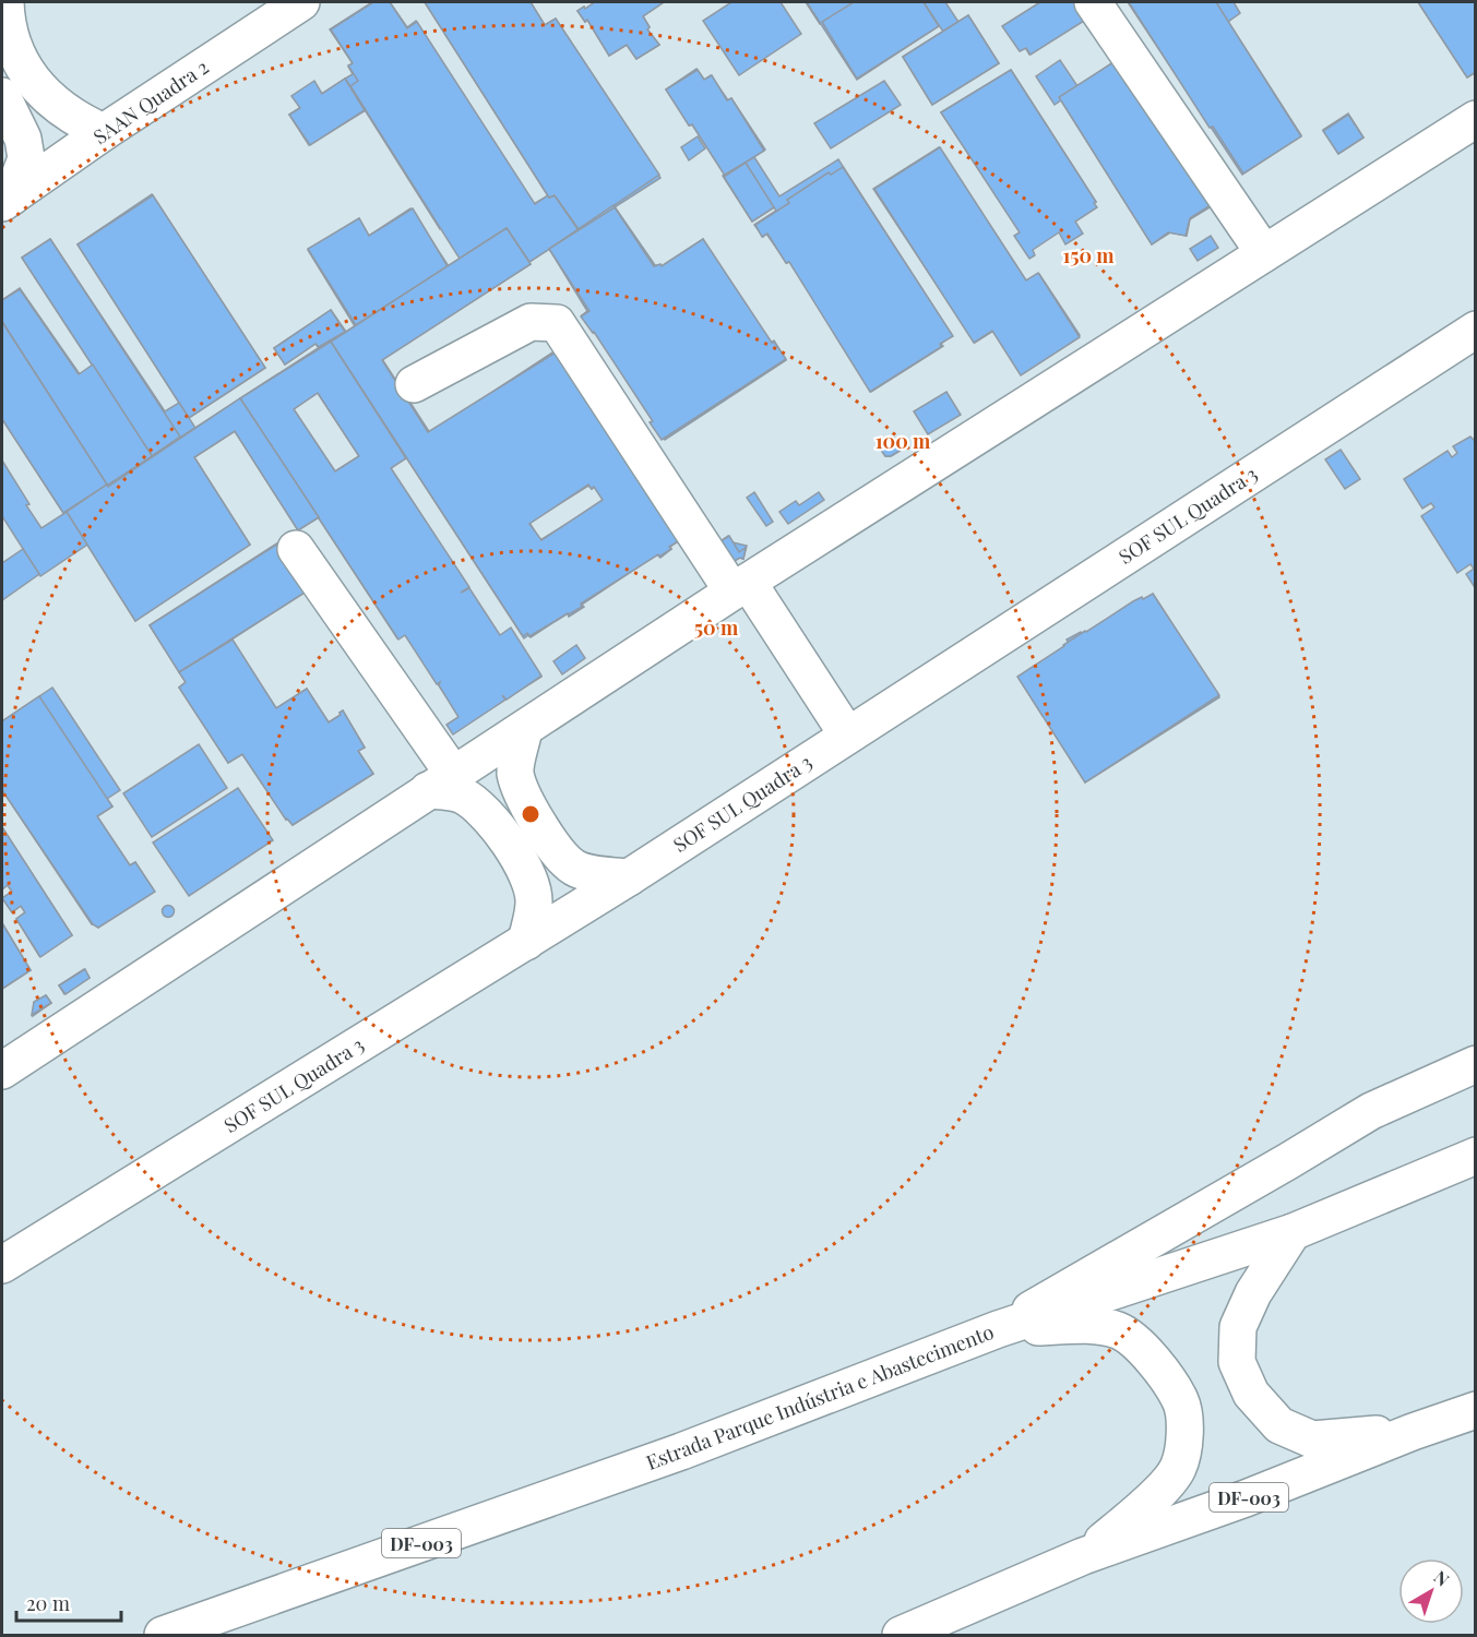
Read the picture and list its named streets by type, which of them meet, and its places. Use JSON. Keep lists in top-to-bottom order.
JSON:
{
  "streets": {
    "main road": [
      "SAAN Quadra 2",
      "SOF SUL Quadra 3",
      "Estrada Parque Indústria e Abastecimento",
      "DF-003"
    ]
  },
  "scale_bar": "20 m",
  "north": "top right",
  "rings": ["150 m", "100 m", "50 m"]
}
